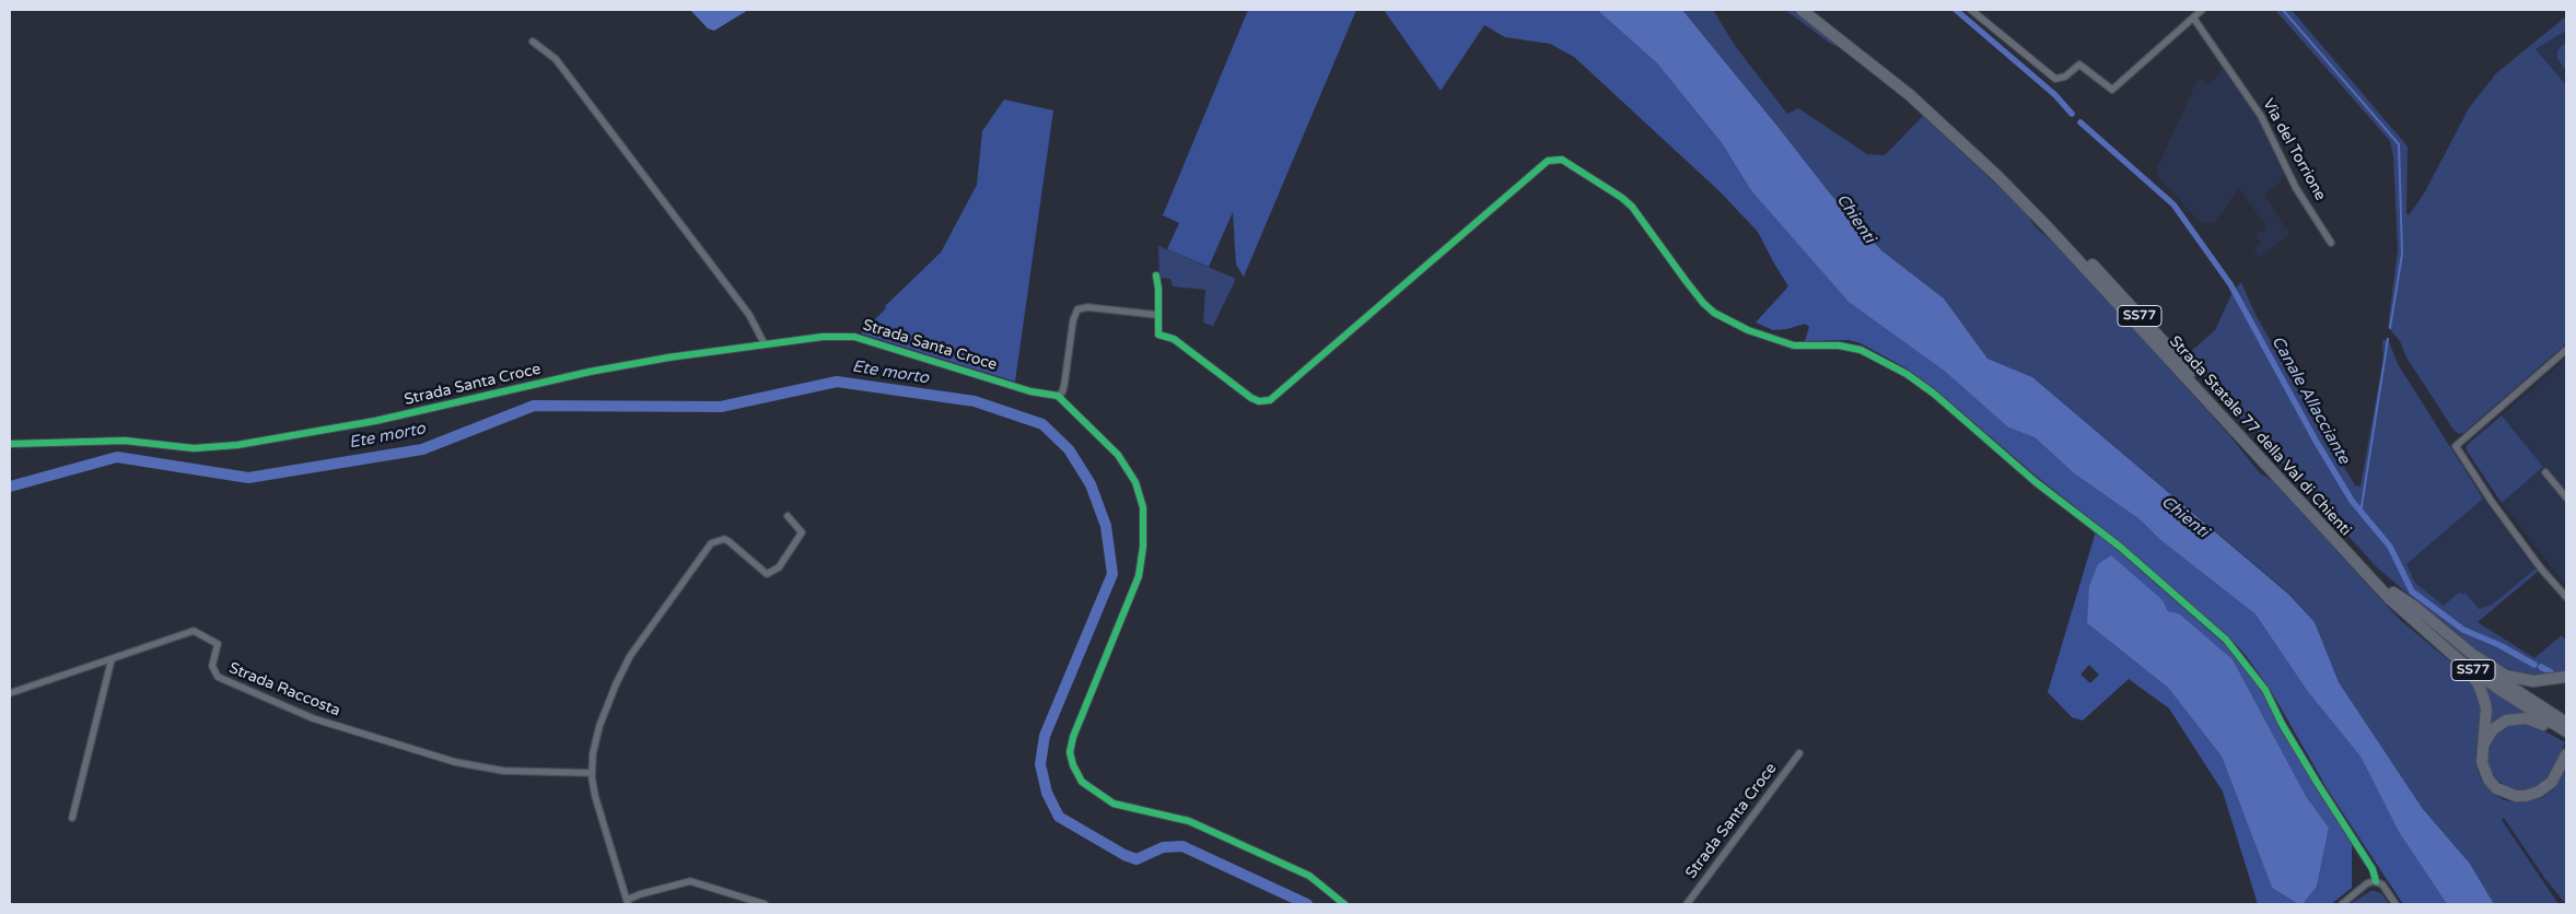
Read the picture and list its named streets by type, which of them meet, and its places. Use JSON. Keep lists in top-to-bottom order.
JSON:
{
  "streets": {
    "highway": ["SS77", "Strada Statale 77 della Val di Chienti"],
    "street": ["Via del Torrione", "Strada Santa Croce", "Strada Raccosta"]
  },
  "water": ["Chienti", "Ete morto", "Canale Allacciante"]
}
